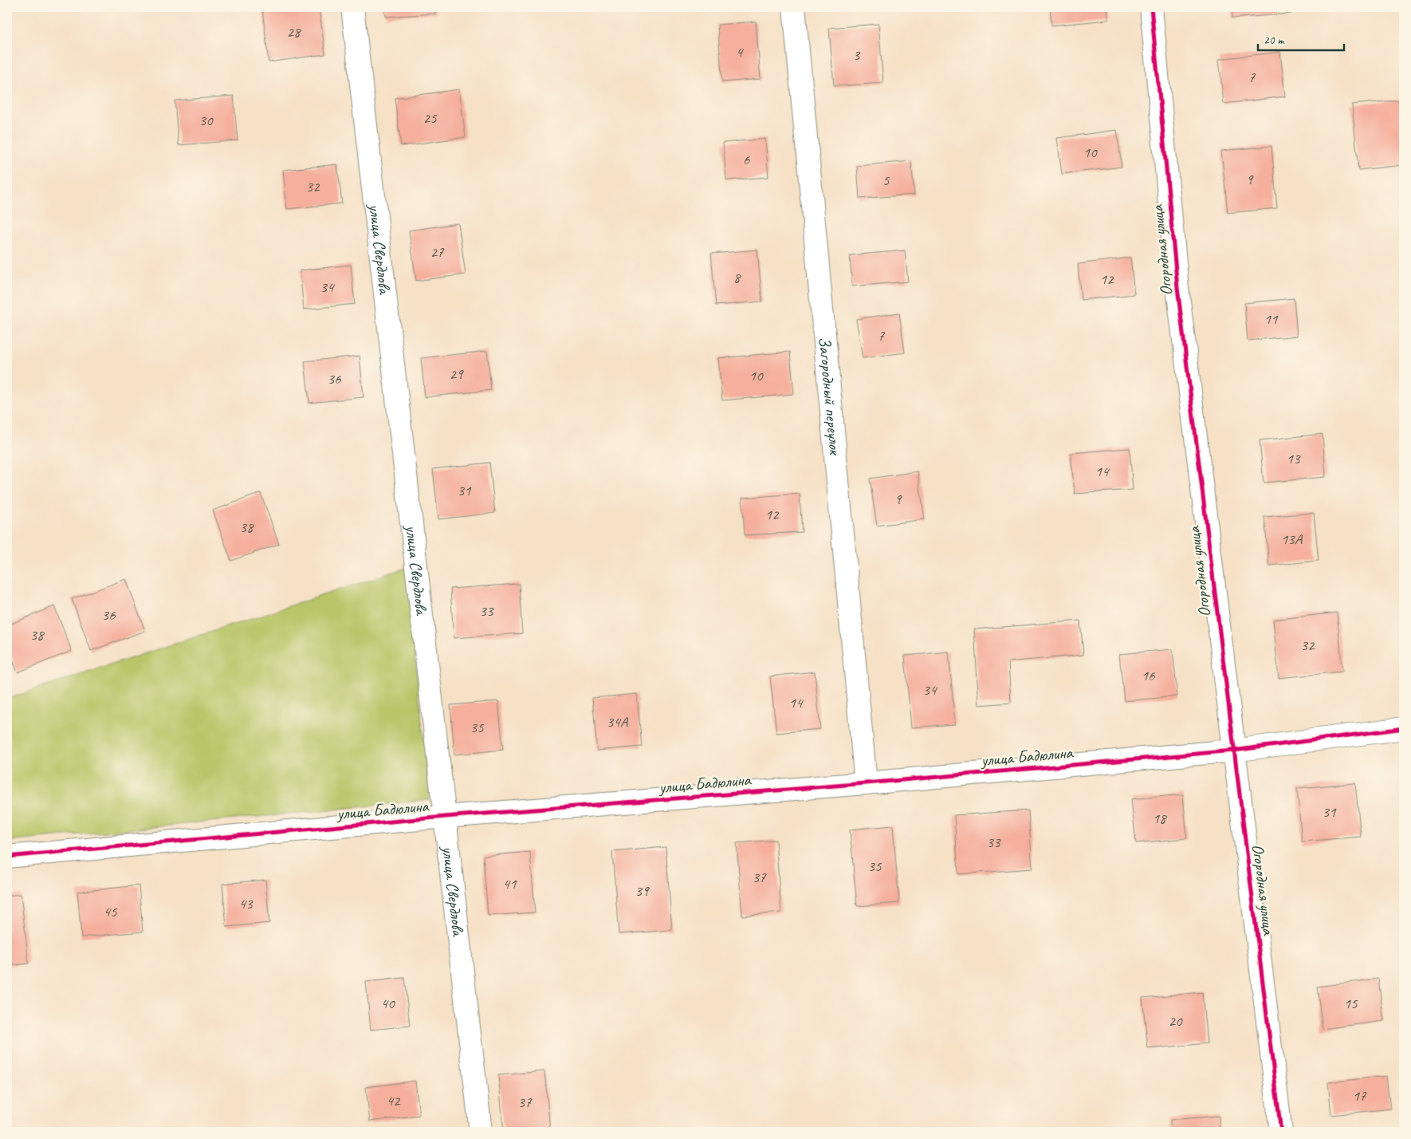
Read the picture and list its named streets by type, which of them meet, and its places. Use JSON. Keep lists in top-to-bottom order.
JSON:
{
  "streets": {
    "street": [
      "улица Свердлова",
      "Огородная улица",
      "Загородный переулок",
      "улица Бадюлина"
    ]
  },
  "crossings": [
    ["улица Свердлова", "улица Бадюлина"],
    ["Огородная улица", "улица Бадюлина"],
    ["Загородный переулок", "улица Бадюлина"]
  ],
  "house_numbers": [
    "28",
    "4",
    "3",
    "7",
    "25",
    "30",
    "10",
    "6",
    "9",
    "5",
    "32",
    "27",
    "8",
    "12",
    "34",
    "11",
    "7",
    "29",
    "10",
    "36",
    "13",
    "14",
    "31",
    "9",
    "12",
    "38",
    "13А",
    "33",
    "36",
    "38",
    "32",
    "16",
    "34",
    "14",
    "34А",
    "35",
    "31",
    "18",
    "33",
    "35",
    "37",
    "41",
    "39",
    "43",
    "45",
    "40",
    "15",
    "20",
    "17",
    "42",
    "37"
  ],
  "scale_bar": "20 m"
}
